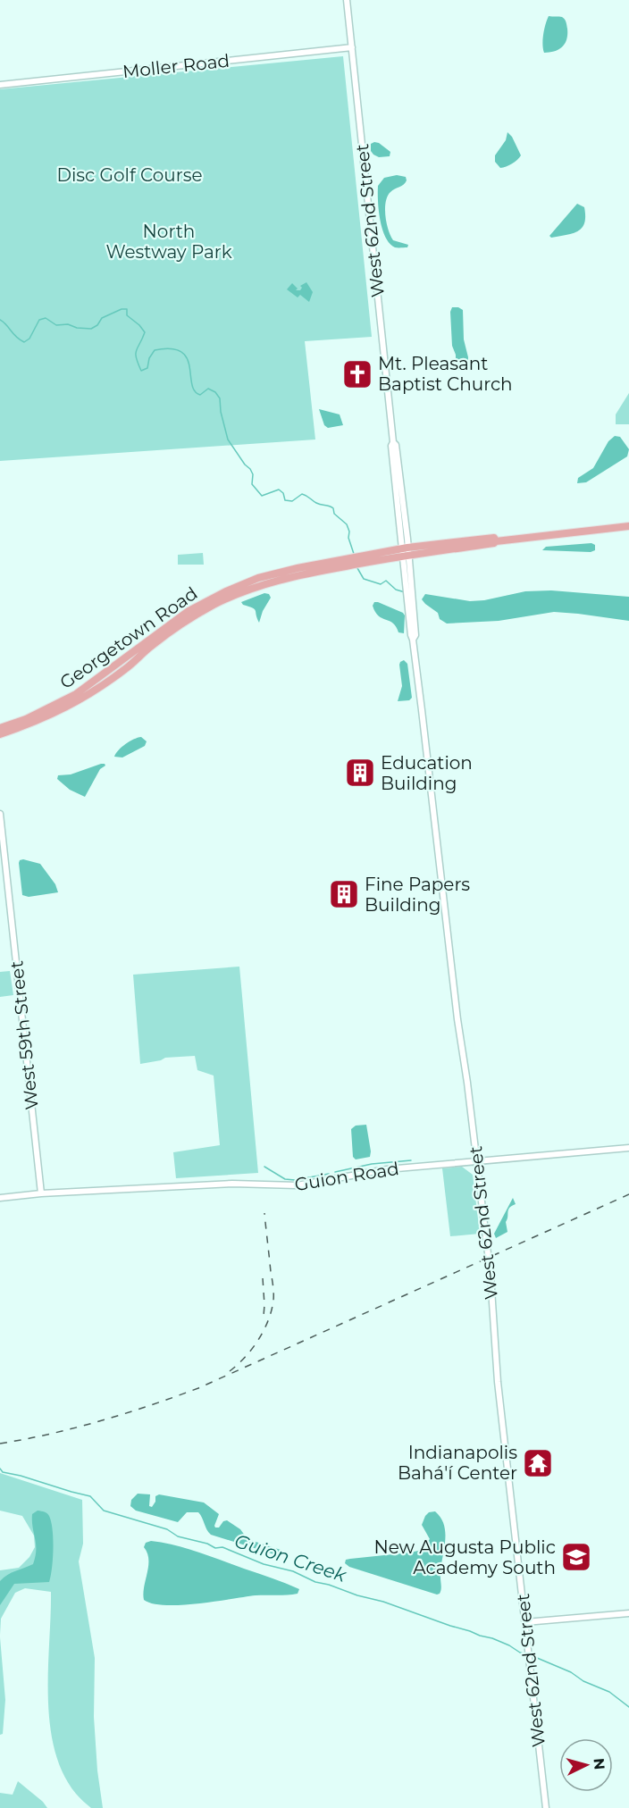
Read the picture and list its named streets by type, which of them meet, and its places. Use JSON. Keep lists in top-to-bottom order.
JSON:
{
  "streets": {
    "main road": ["Georgetown Road"],
    "street": [
      "Moller Road",
      "West 62nd Street",
      "West 59th Street",
      "Guion Road"
    ]
  },
  "crossings": [
    ["Moller Road", "West 62nd Street"],
    ["West 62nd Street", "Georgetown Road"],
    ["West 62nd Street", "Guion Road"],
    ["West 59th Street", "Guion Road"]
  ],
  "water": ["Guion Creek"],
  "parks": ["Disc Golf Course", "North Westway Park"],
  "places": {
    "church": ["Mt. Pleasant Baptist Church"],
    "building": ["Education Building", "Fine Papers Building"],
    "temple": ["Indianapolis Bahá'í Center"],
    "school or university": ["New Augusta Public Academy South"]
  },
  "north": "right"
}
